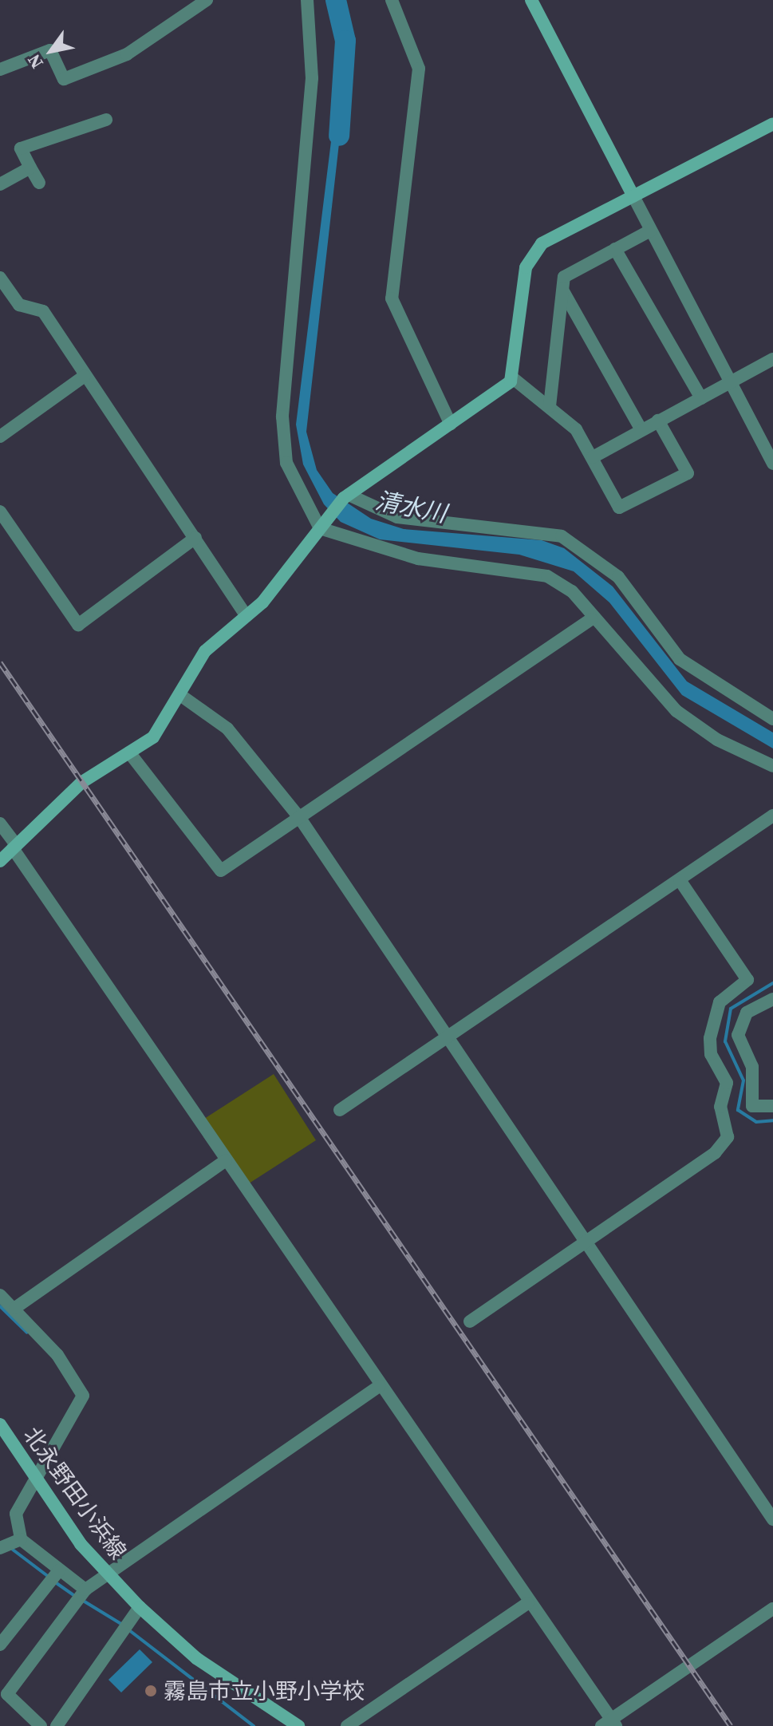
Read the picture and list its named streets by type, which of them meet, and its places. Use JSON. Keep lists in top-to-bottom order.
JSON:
{
  "streets": {
    "street": ["北永野田小浜線"]
  },
  "water": ["清水川"],
  "places": ["霧島市立小野小学校"],
  "north": "bottom left"
}
